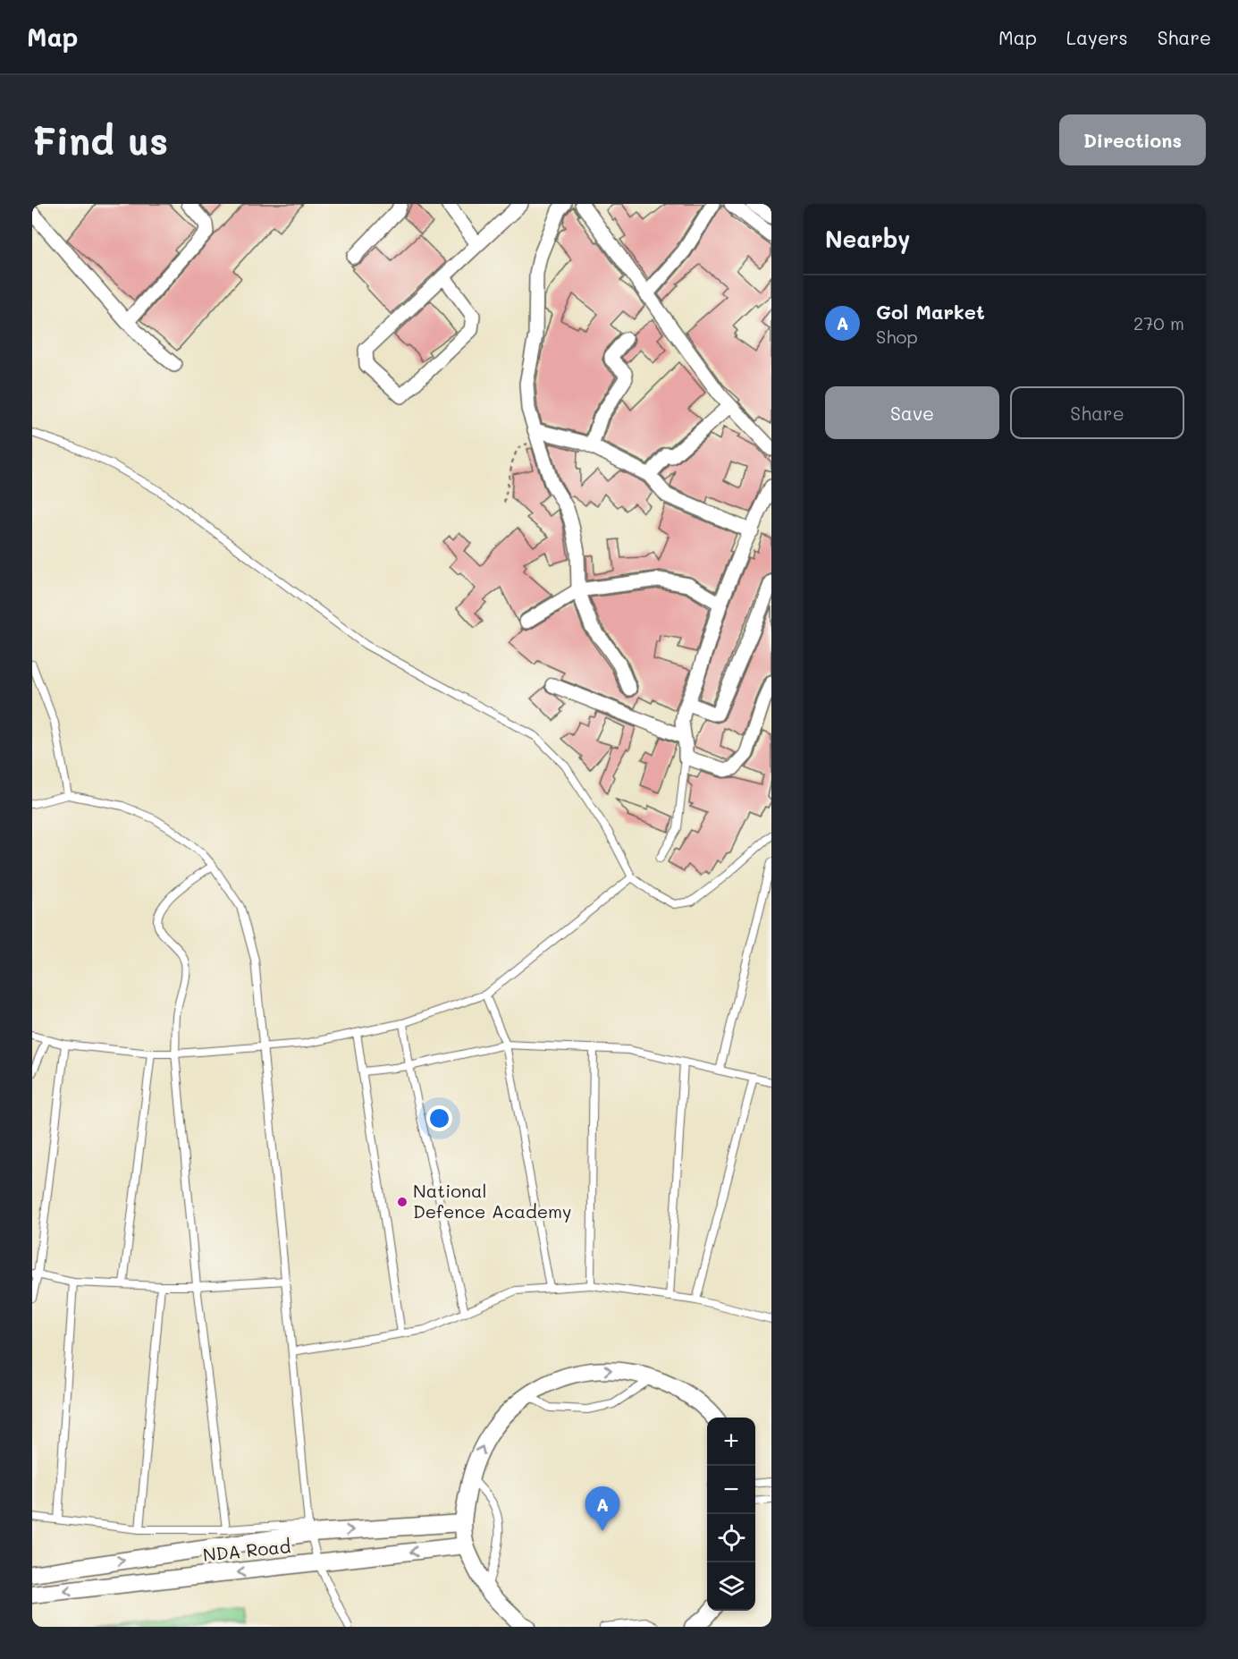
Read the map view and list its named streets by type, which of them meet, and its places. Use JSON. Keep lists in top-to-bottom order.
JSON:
{
  "streets": {
    "street": ["NDA Road"]
  },
  "places": ["National Defence Academy"],
  "page": {
    "header": "Map",
    "nav": ["Map", "Layers", "Share"],
    "buttons": [
      "Directions",
      ["Save", "Share"]
    ],
    "title": "Find us",
    "heading": "Nearby",
    "list": [
      {
        "mark": "A",
        "name": "Gol Market",
        "note": "Shop",
        "value": "270 m"
      }
    ],
    "map_buttons": ["+", "−"],
    "pins": "A"
  }
}
